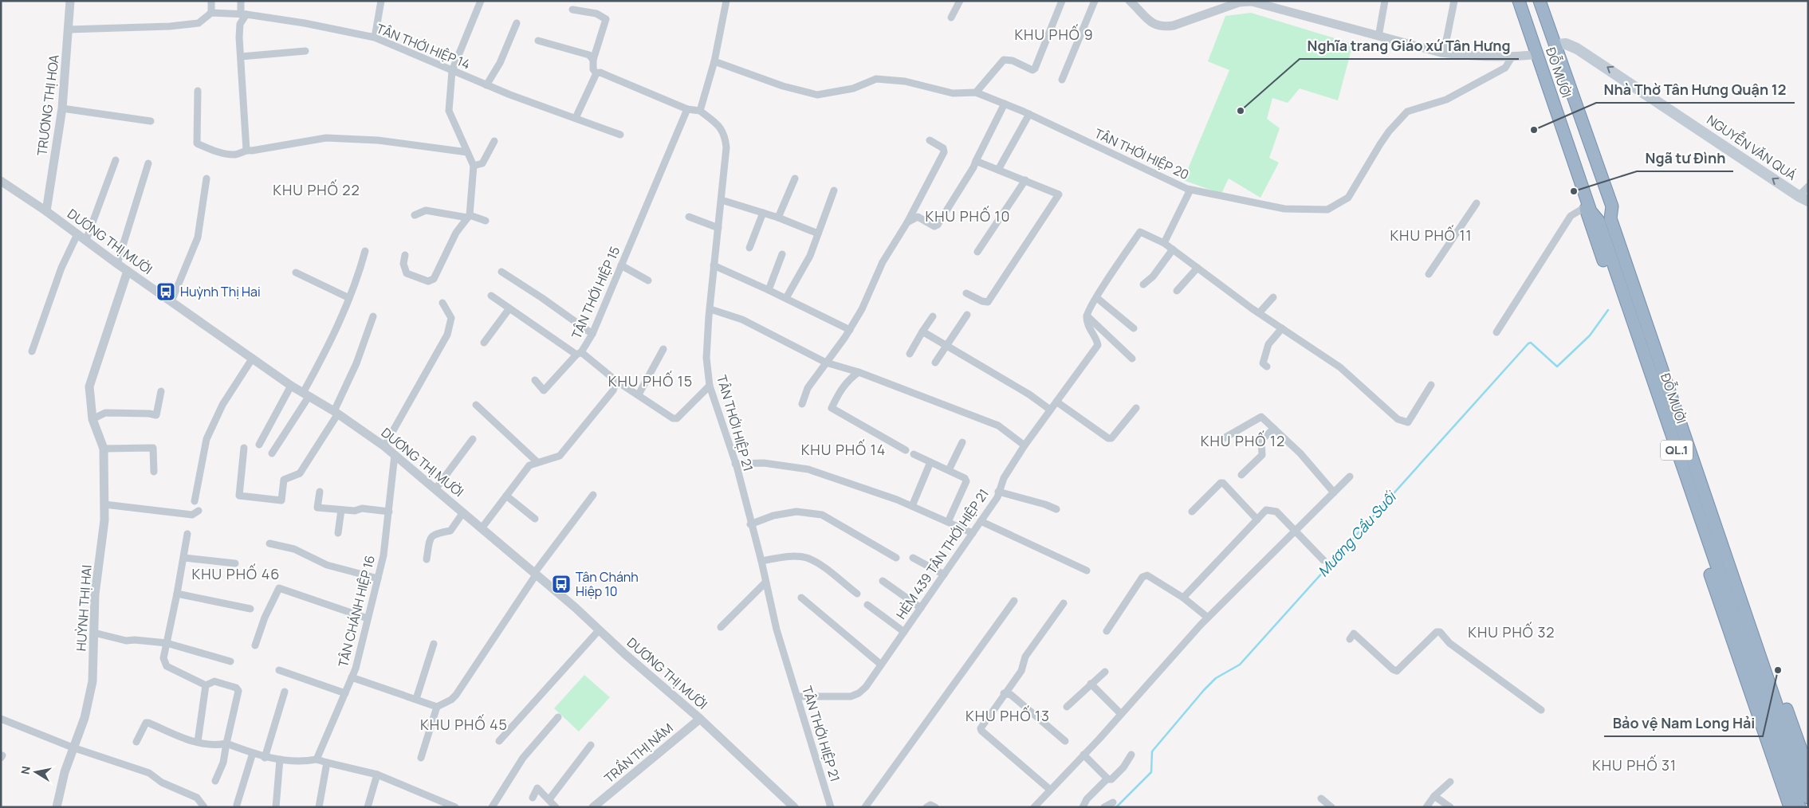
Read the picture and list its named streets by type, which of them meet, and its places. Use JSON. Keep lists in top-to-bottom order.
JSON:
{
  "streets": {
    "highway": ["ĐỖ MƯỜI", "QL.1"],
    "main road": ["NGUYỄN VĂN QUÁ"],
    "street": [
      "TÂN THỚI HIỆP 14",
      "TRƯƠNG THỊ HOA",
      "TÂN THỚI HIỆP 20",
      "DƯƠNG THỊ MƯỜI",
      "TÂN THỚI HIỆP 15",
      "TÂN THỚI HIỆP 21",
      "HẺM 439 TÂN THỚI HIỆP 21",
      "HUỲNH THỊ HAI",
      "TÂN CHÁNH HIỆP 16",
      "TRẦN THỊ NĂM"
    ]
  },
  "crossings": [
    ["ĐỖ MƯỜI", "NGUYỄN VĂN QUÁ"],
    ["TRƯƠNG THỊ HOA", "DƯƠNG THỊ MƯỜI"],
    ["DƯƠNG THỊ MƯỜI", "HUỲNH THỊ HAI"],
    ["DƯƠNG THỊ MƯỜI", "TÂN CHÁNH HIỆP 16"],
    ["DƯƠNG THỊ MƯỜI", "TRẦN THỊ NĂM"],
    ["TÂN THỚI HIỆP 15", "TÂN THỚI HIỆP 21"],
    ["TÂN THỚI HIỆP 21", "HẺM 439 TÂN THỚI HIỆP 21"]
  ],
  "one_way": ["NGUYỄN VĂN QUÁ"],
  "districts": [
    "KHU PHỐ 9",
    "KHU PHỐ 22",
    "KHU PHỐ 10",
    "KHU PHỐ 11",
    "KHU PHỐ 15",
    "KHU PHỐ 12",
    "KHU PHỐ 14",
    "KHU PHỐ 46",
    "KHU PHỐ 32",
    "KHU PHỐ 13",
    "KHU PHỐ 45",
    "KHU PHỐ 31"
  ],
  "water": ["Mương Cầu Suối"],
  "places": {
    "other": [
      "Nghĩa trang Giáo xứ Tân Hưng",
      "Nhà Thờ Tân Hưng Quận 12",
      "Ngã tư Đình",
      "Bảo vệ Nam Long Hải"
    ],
    "bus stop": ["Huỳnh Thị Hai", "Tân Chánh Hiệp 10"]
  },
  "north": "left"
}
